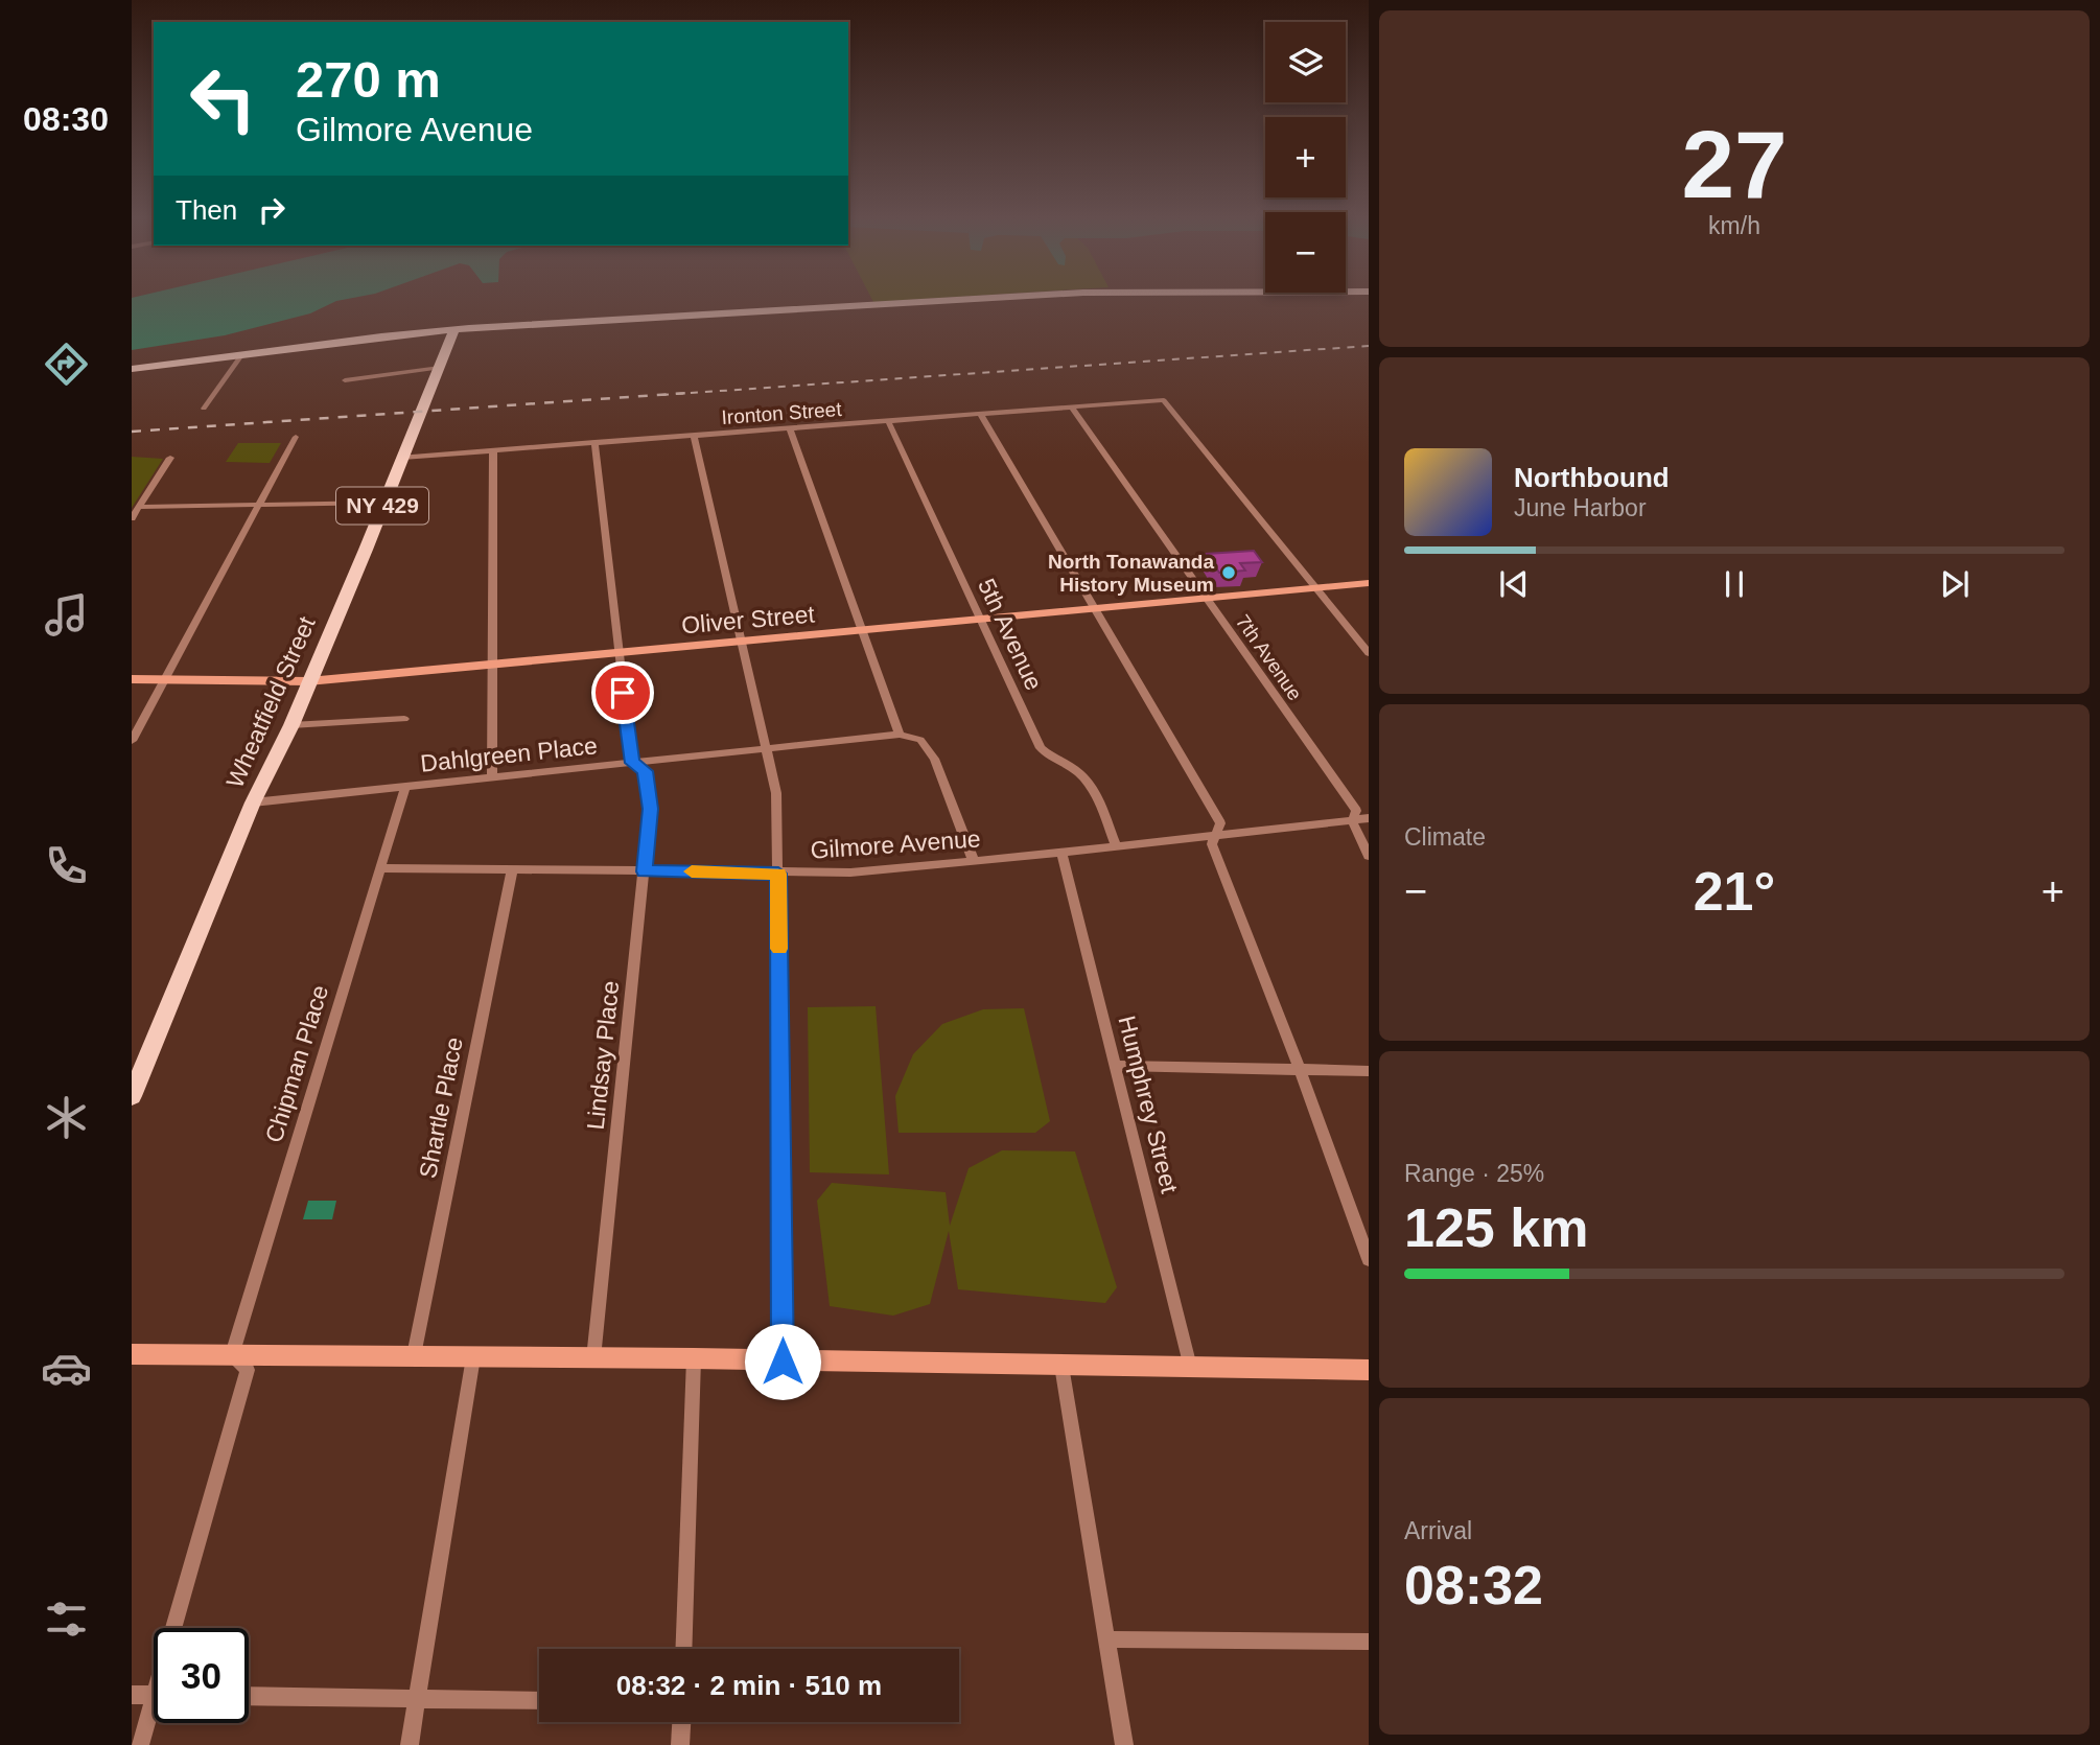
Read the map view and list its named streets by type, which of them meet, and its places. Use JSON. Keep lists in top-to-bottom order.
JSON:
{
  "streets": {
    "main road": ["NY 429", "Oliver Street", "Wheatfield Street"],
    "street": [
      "Ironton Street",
      "5th Avenue",
      "7th Avenue",
      "Dahlgreen Place",
      "Gilmore Avenue",
      "Lindsay Place",
      "Chipman Place",
      "Humphrey Street",
      "Shartle Place"
    ]
  },
  "crossings": [
    ["Ironton Street", "Oliver Street"],
    ["Ironton Street", "5th Avenue"],
    ["Ironton Street", "7th Avenue"],
    ["Ironton Street", "Wheatfield Street"],
    ["Ironton Street", "Lindsay Place"],
    ["Oliver Street", "5th Avenue"],
    ["Oliver Street", "7th Avenue"],
    ["Oliver Street", "Wheatfield Street"],
    ["Oliver Street", "Lindsay Place"],
    ["5th Avenue", "Gilmore Avenue"],
    ["7th Avenue", "Gilmore Avenue"],
    ["Wheatfield Street", "Dahlgreen Place"],
    ["Dahlgreen Place", "Lindsay Place"],
    ["Dahlgreen Place", "Chipman Place"],
    ["Gilmore Avenue", "Lindsay Place"],
    ["Gilmore Avenue", "Chipman Place"],
    ["Gilmore Avenue", "Humphrey Street"],
    ["Gilmore Avenue", "Shartle Place"]
  ],
  "places": ["North Tonawanda History Museum"],
  "page": {
    "tabs": "08:30",
    "tile": [
      ["27", "km/h"],
      "Climate",
      ["Range · 25%", "125 km"],
      ["Arrival", "08:32"]
    ],
    "map_buttons": ["+", "−"],
    "turn": ["270 m", "Gilmore Avenue"],
    "then": "Then",
    "song": ["Northbound", "June Harbor"],
    "heat": ["−", "21°", "+"],
    "limit": "30",
    "trip": "08:32 · 2 min · 510 m"
  }
}
